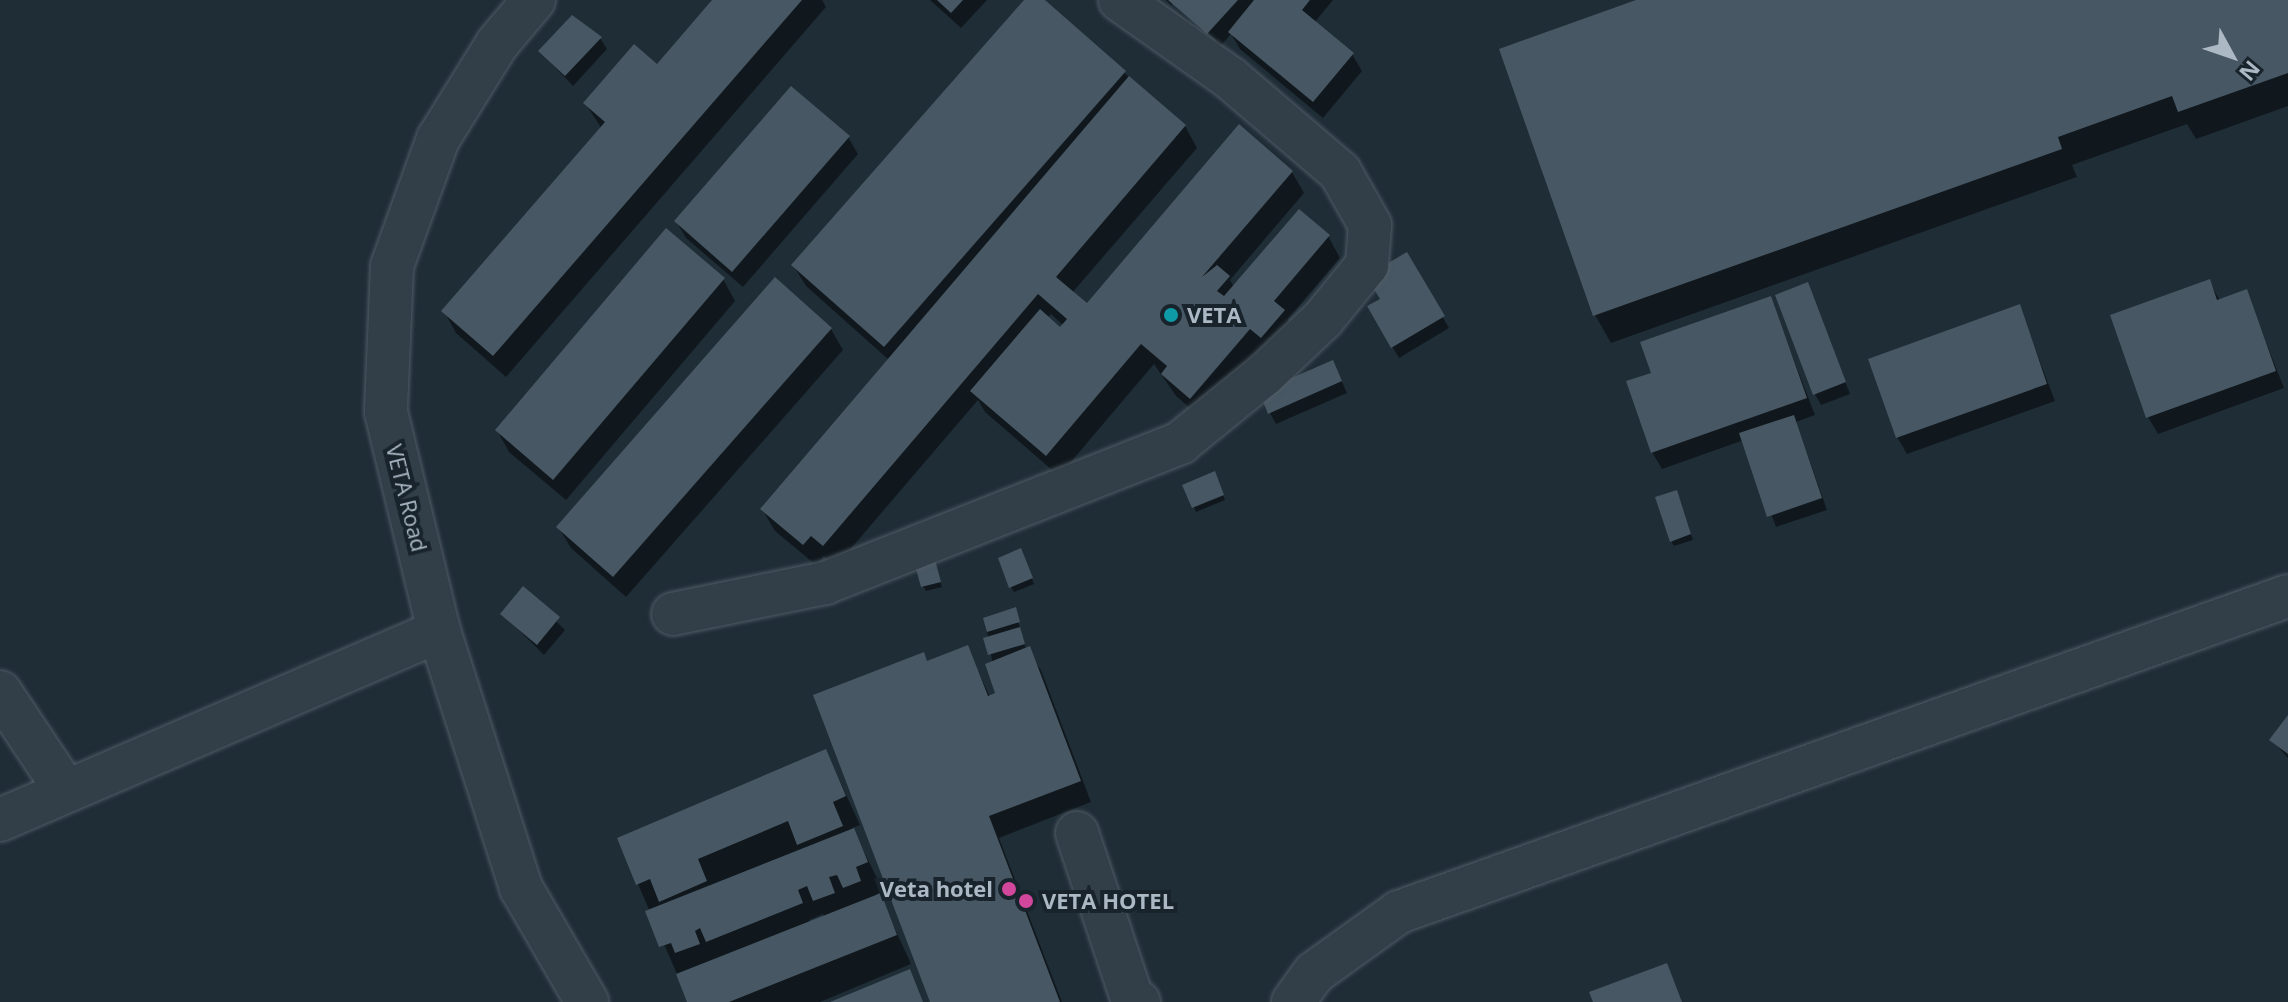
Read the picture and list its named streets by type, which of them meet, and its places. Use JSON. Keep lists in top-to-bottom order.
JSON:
{
  "streets": {
    "street": ["VETA Road"]
  },
  "places": ["VETA", "Veta hotel", "VETA HOTEL"],
  "north": "bottom right"
}
